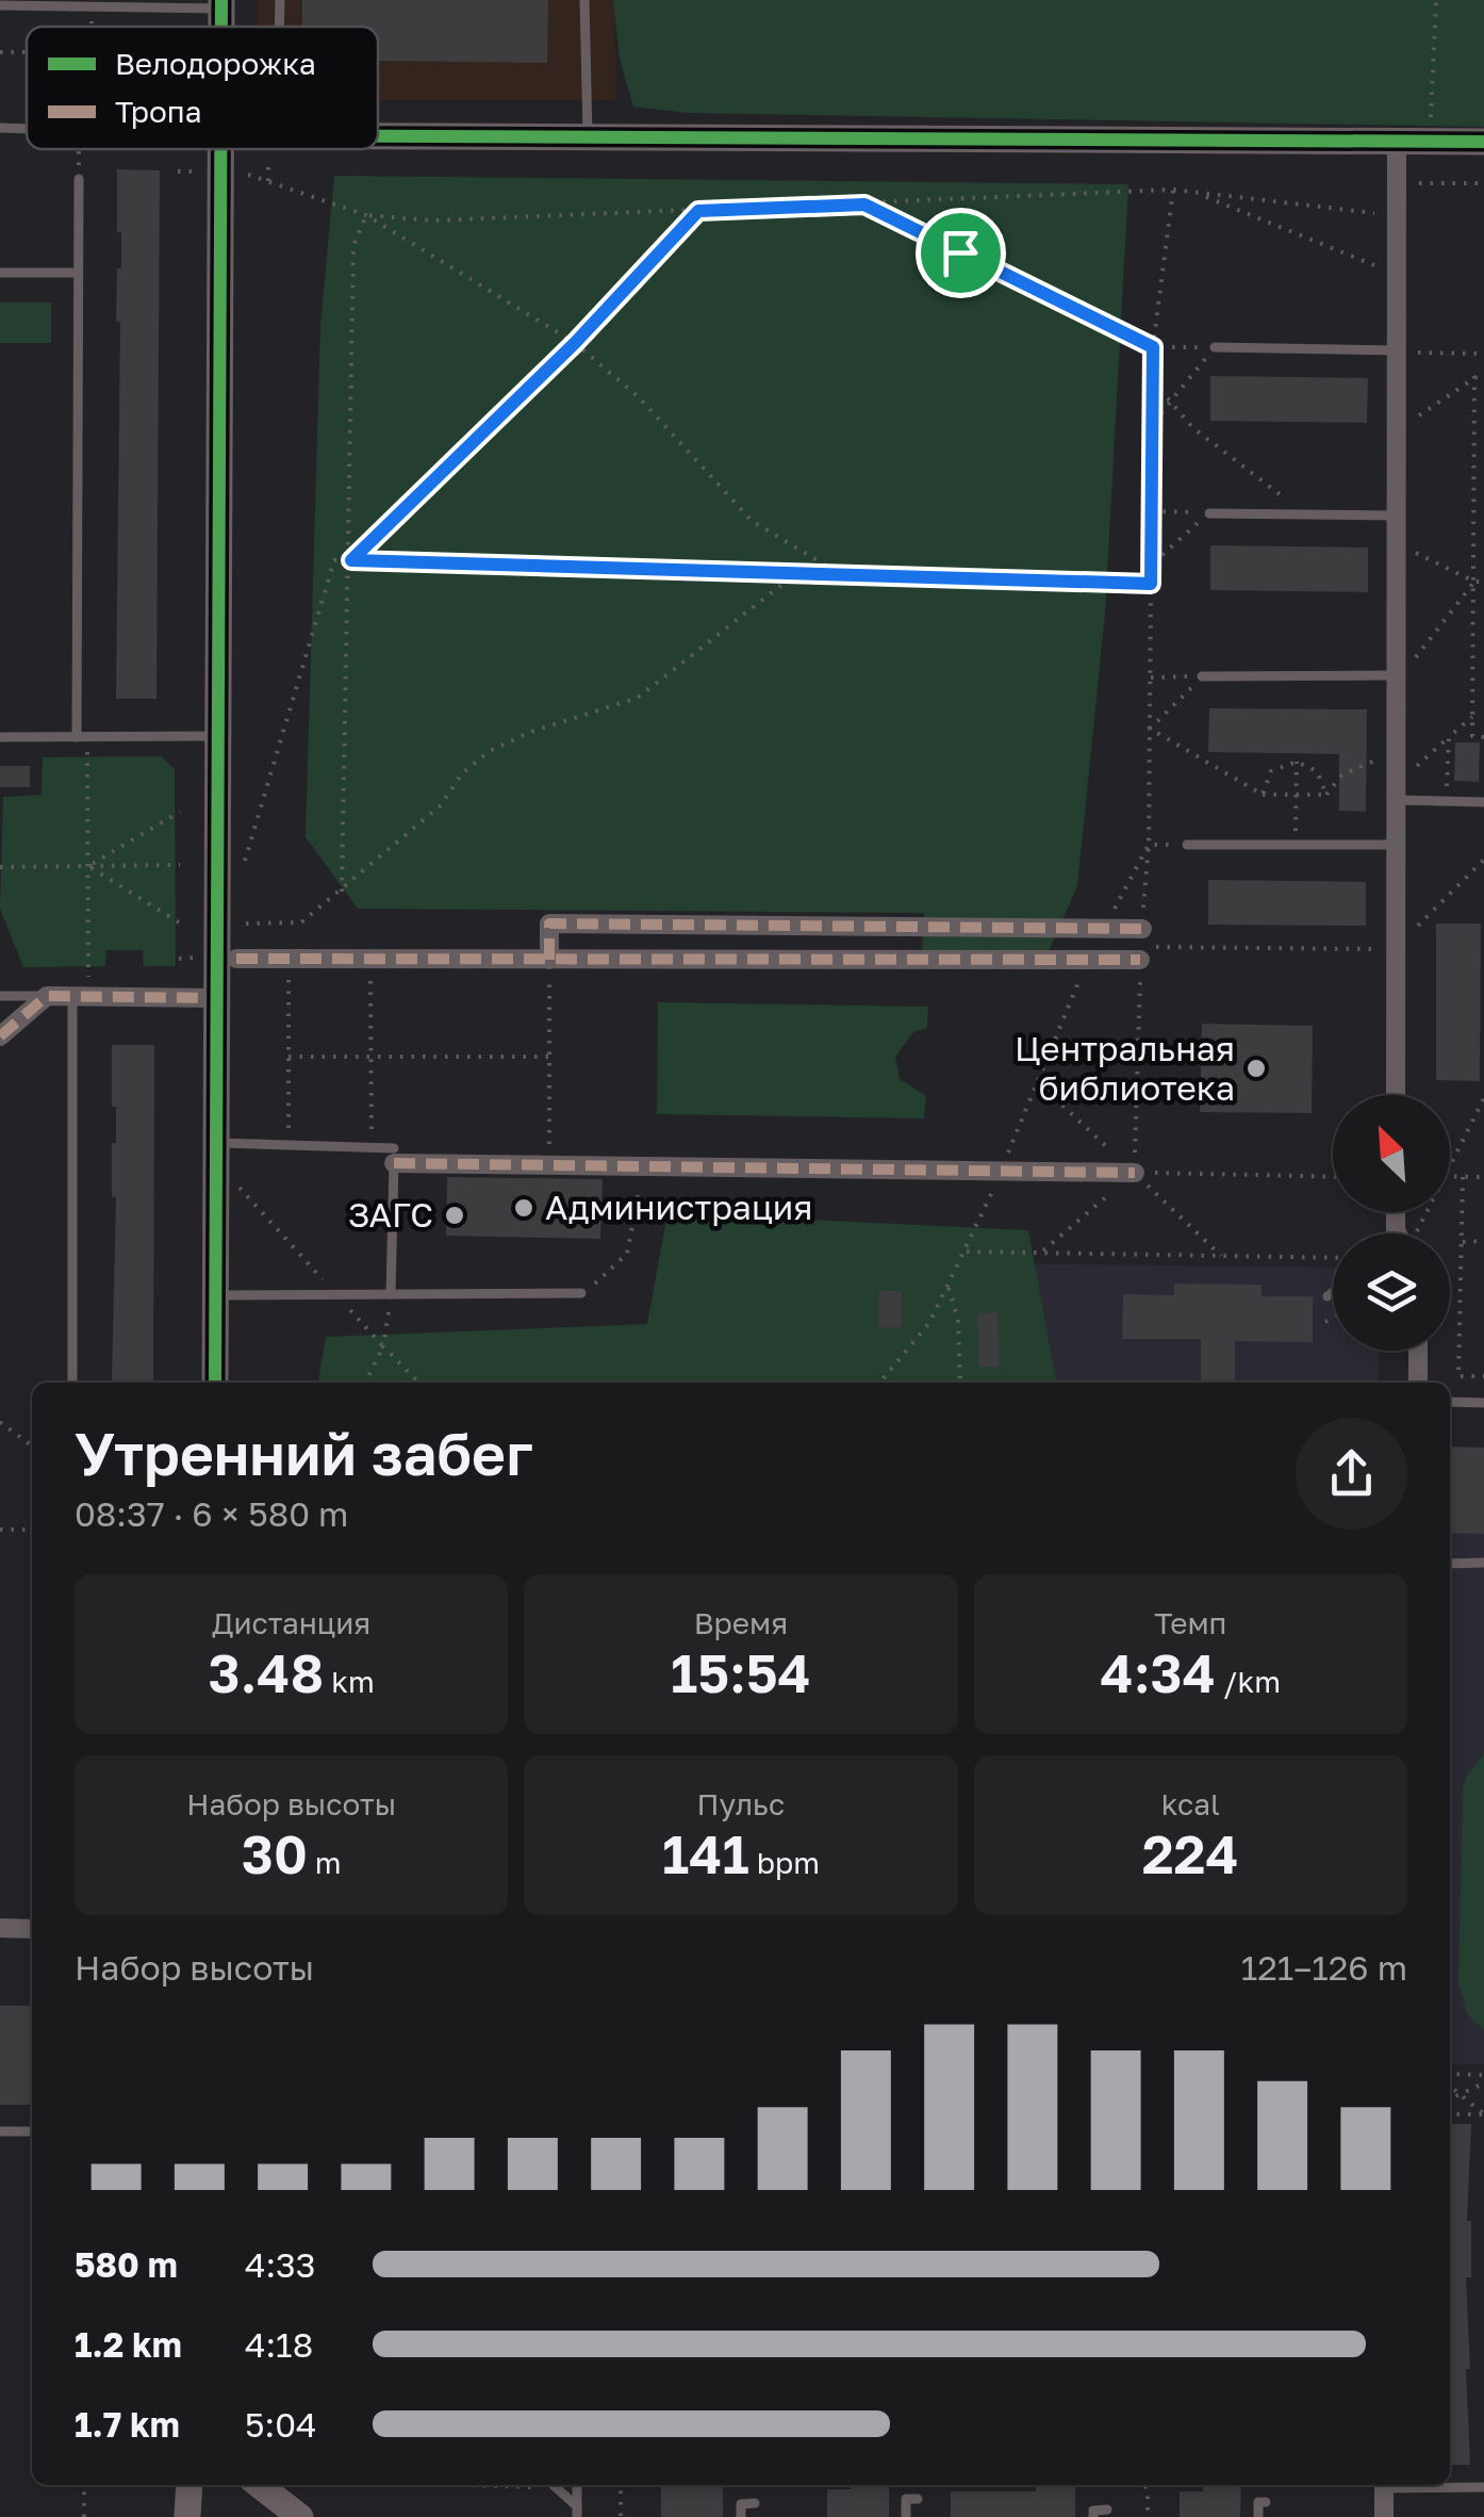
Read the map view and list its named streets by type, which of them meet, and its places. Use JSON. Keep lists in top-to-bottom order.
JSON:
{
  "places": ["Центральная библиотека", "Администрация", "ЗАГС"],
  "legend": ["Велодорожка", "Тропа"],
  "north": "top left",
  "page": {
    "heading": ["Утренний забег", "08:37 · 6 × 580 m"],
    "stats": [
      ["Дистанция", "3.48 km"],
      ["Время", "15:54"],
      ["Темп", "4:34 /km"],
      ["Набор высоты", "30 m"],
      ["Пульс", "141 bpm"],
      ["kcal", "224"]
    ],
    "chart": ["Набор высоты", "121–126 m"],
    "list": [
      {
        "name": "580 m",
        "note": "4:33"
      },
      {
        "name": "1.2 km",
        "note": "4:18"
      },
      {
        "name": "1.7 km",
        "note": "5:04"
      }
    ]
  }
}
